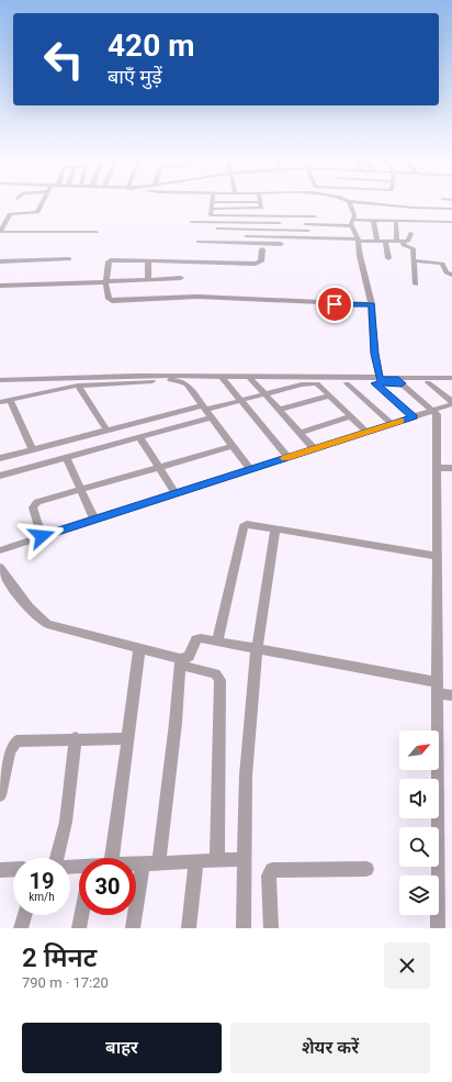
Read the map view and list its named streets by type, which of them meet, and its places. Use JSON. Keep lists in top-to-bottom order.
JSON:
{
  "north": "top right",
  "page": {
    "turn": ["420 m", "बाएँ मुड़ें"],
    "speed": "19 km/h",
    "limit": "30",
    "heading": ["2 मिनट", "790 m · 17:20"],
    "buttons": ["बाहर", "शेयर करें"]
  }
}
